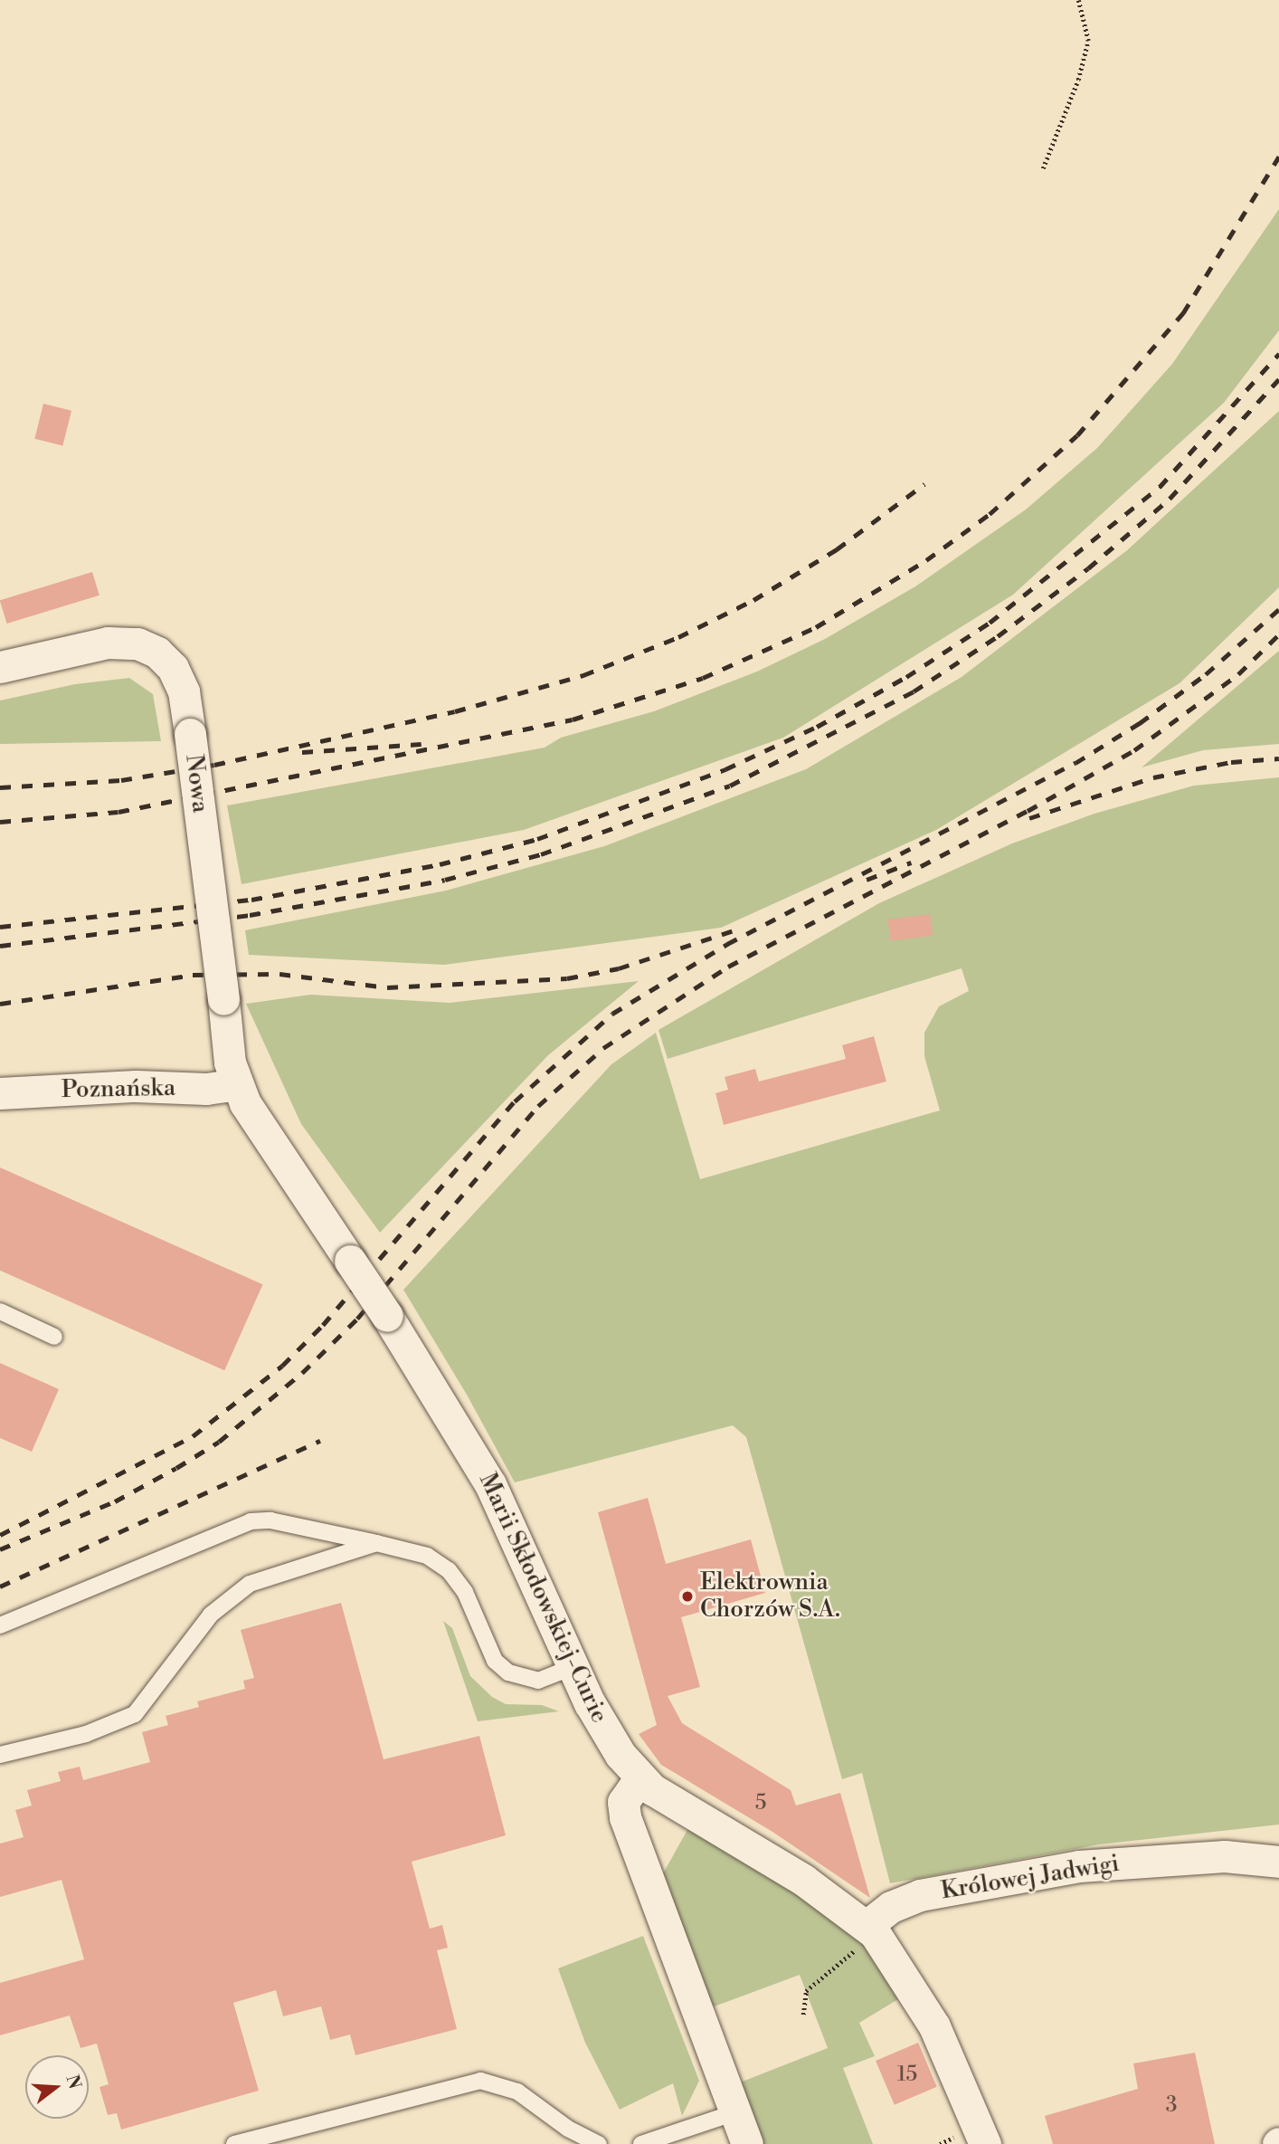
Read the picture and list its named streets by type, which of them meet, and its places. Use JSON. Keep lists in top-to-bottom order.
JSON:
{
  "streets": {
    "street": [
      "Nowa",
      "Poznańska",
      "Marii Skłodowskiej-Curie",
      "Królowej Jadwigi"
    ]
  },
  "crossings": [
    ["Nowa", "Poznańska"],
    ["Nowa", "Marii Skłodowskiej-Curie"],
    ["Poznańska", "Marii Skłodowskiej-Curie"],
    ["Marii Skłodowskiej-Curie", "Królowej Jadwigi"]
  ],
  "places": ["Elektrownia Chorzów S.A."],
  "house_numbers": ["5", "15", "3"],
  "north": "right"
}
